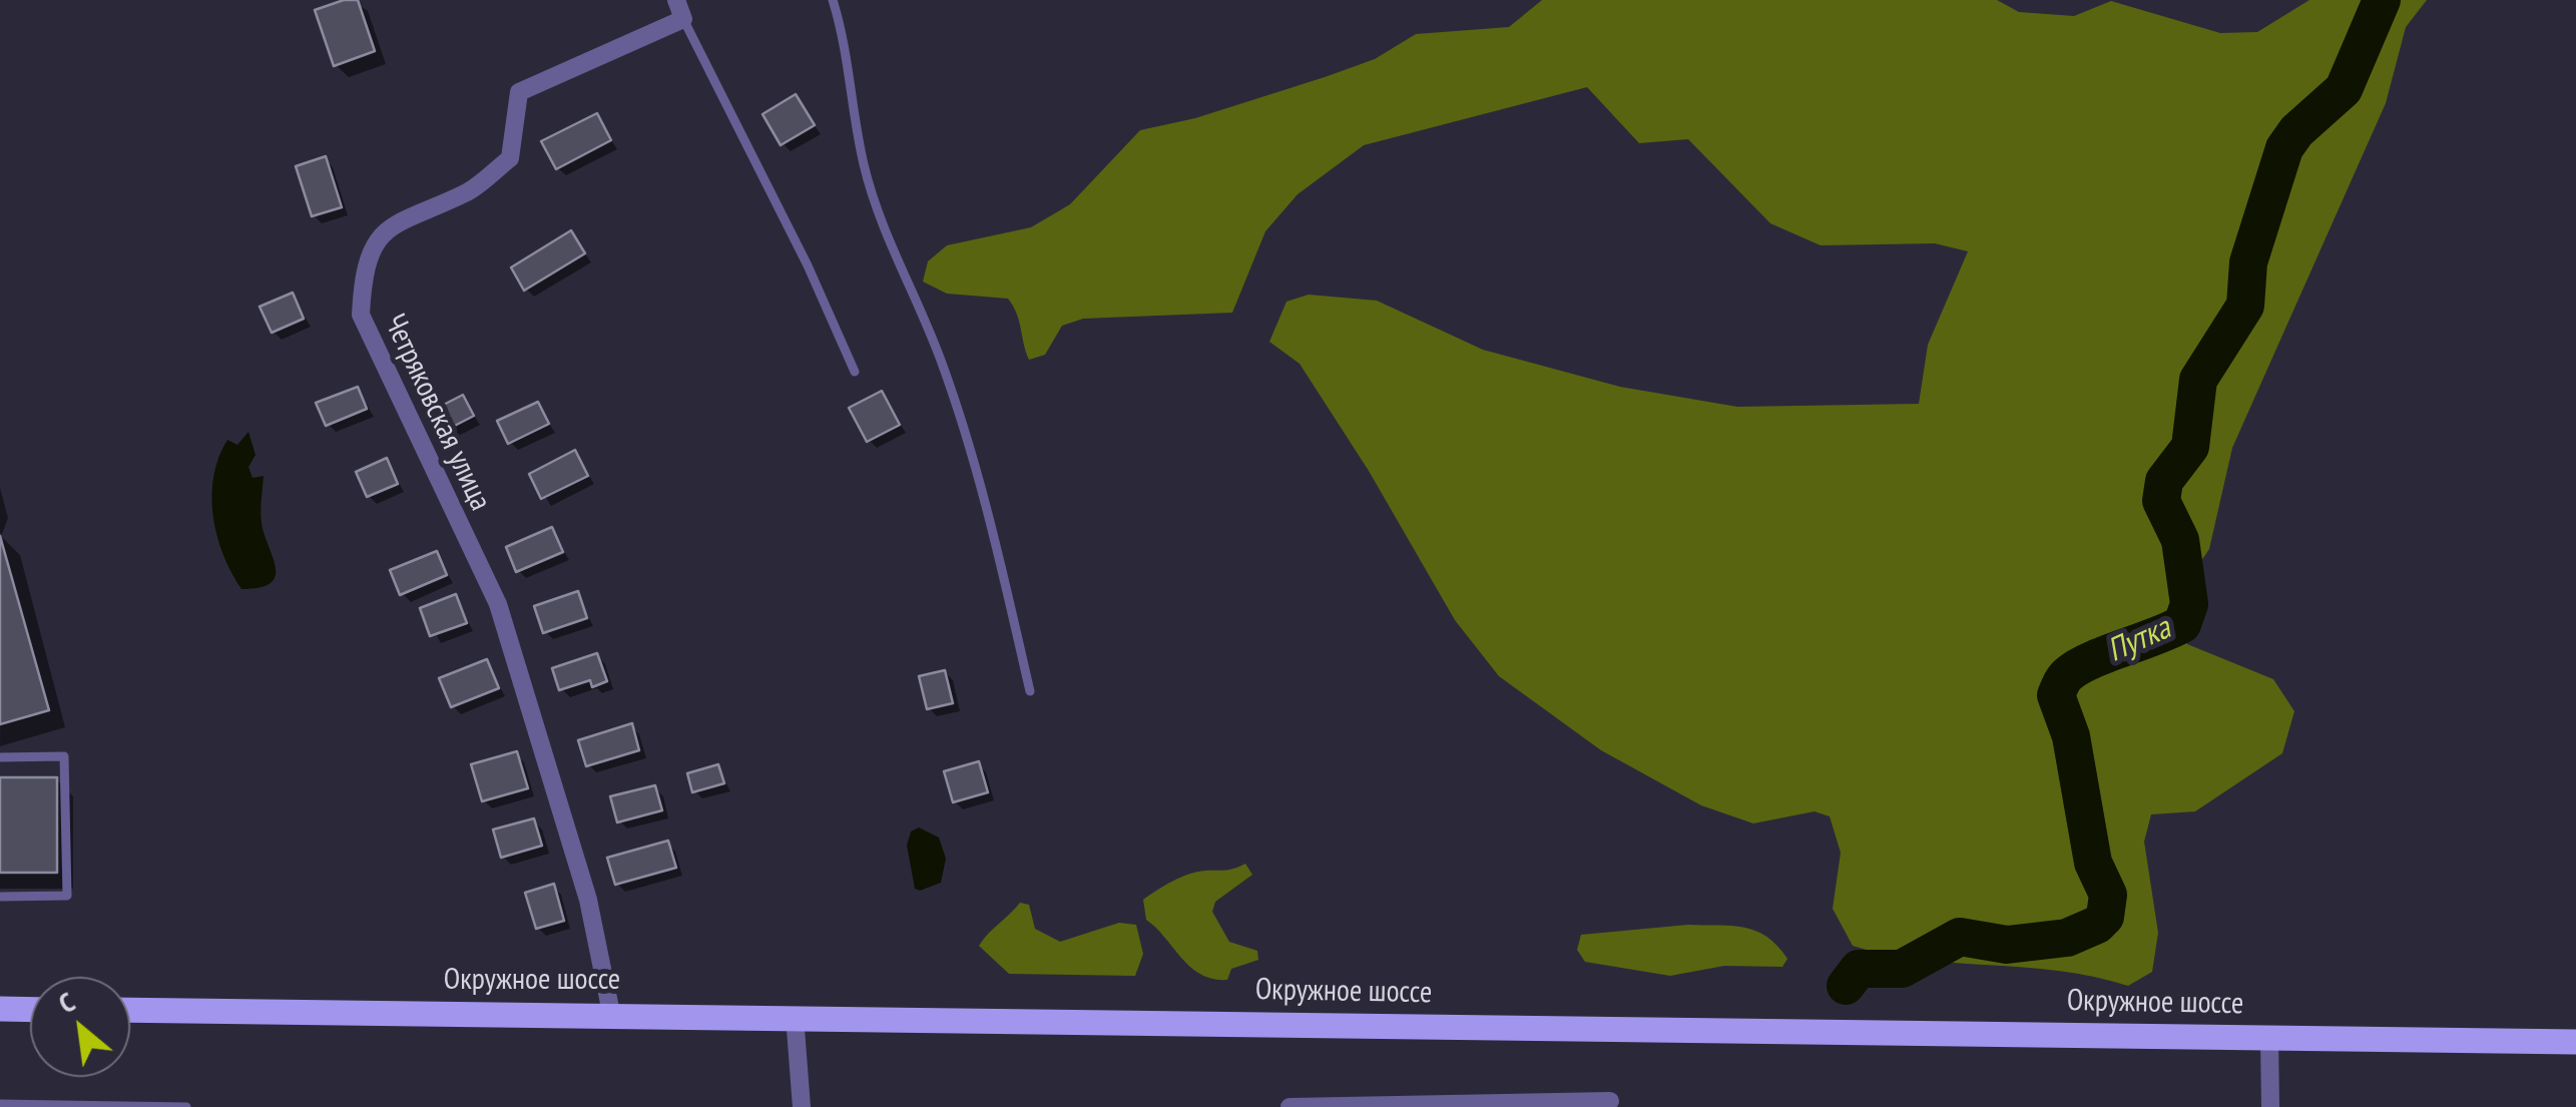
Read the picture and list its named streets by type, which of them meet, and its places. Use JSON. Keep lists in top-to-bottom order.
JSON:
{
  "streets": {
    "main road": ["Окружное шоссе"],
    "street": ["Четряковская улица"]
  },
  "crossings": [
    ["Четряковская улица", "Окружное шоссе"]
  ],
  "water": ["Путка"],
  "north": "top left"
}
